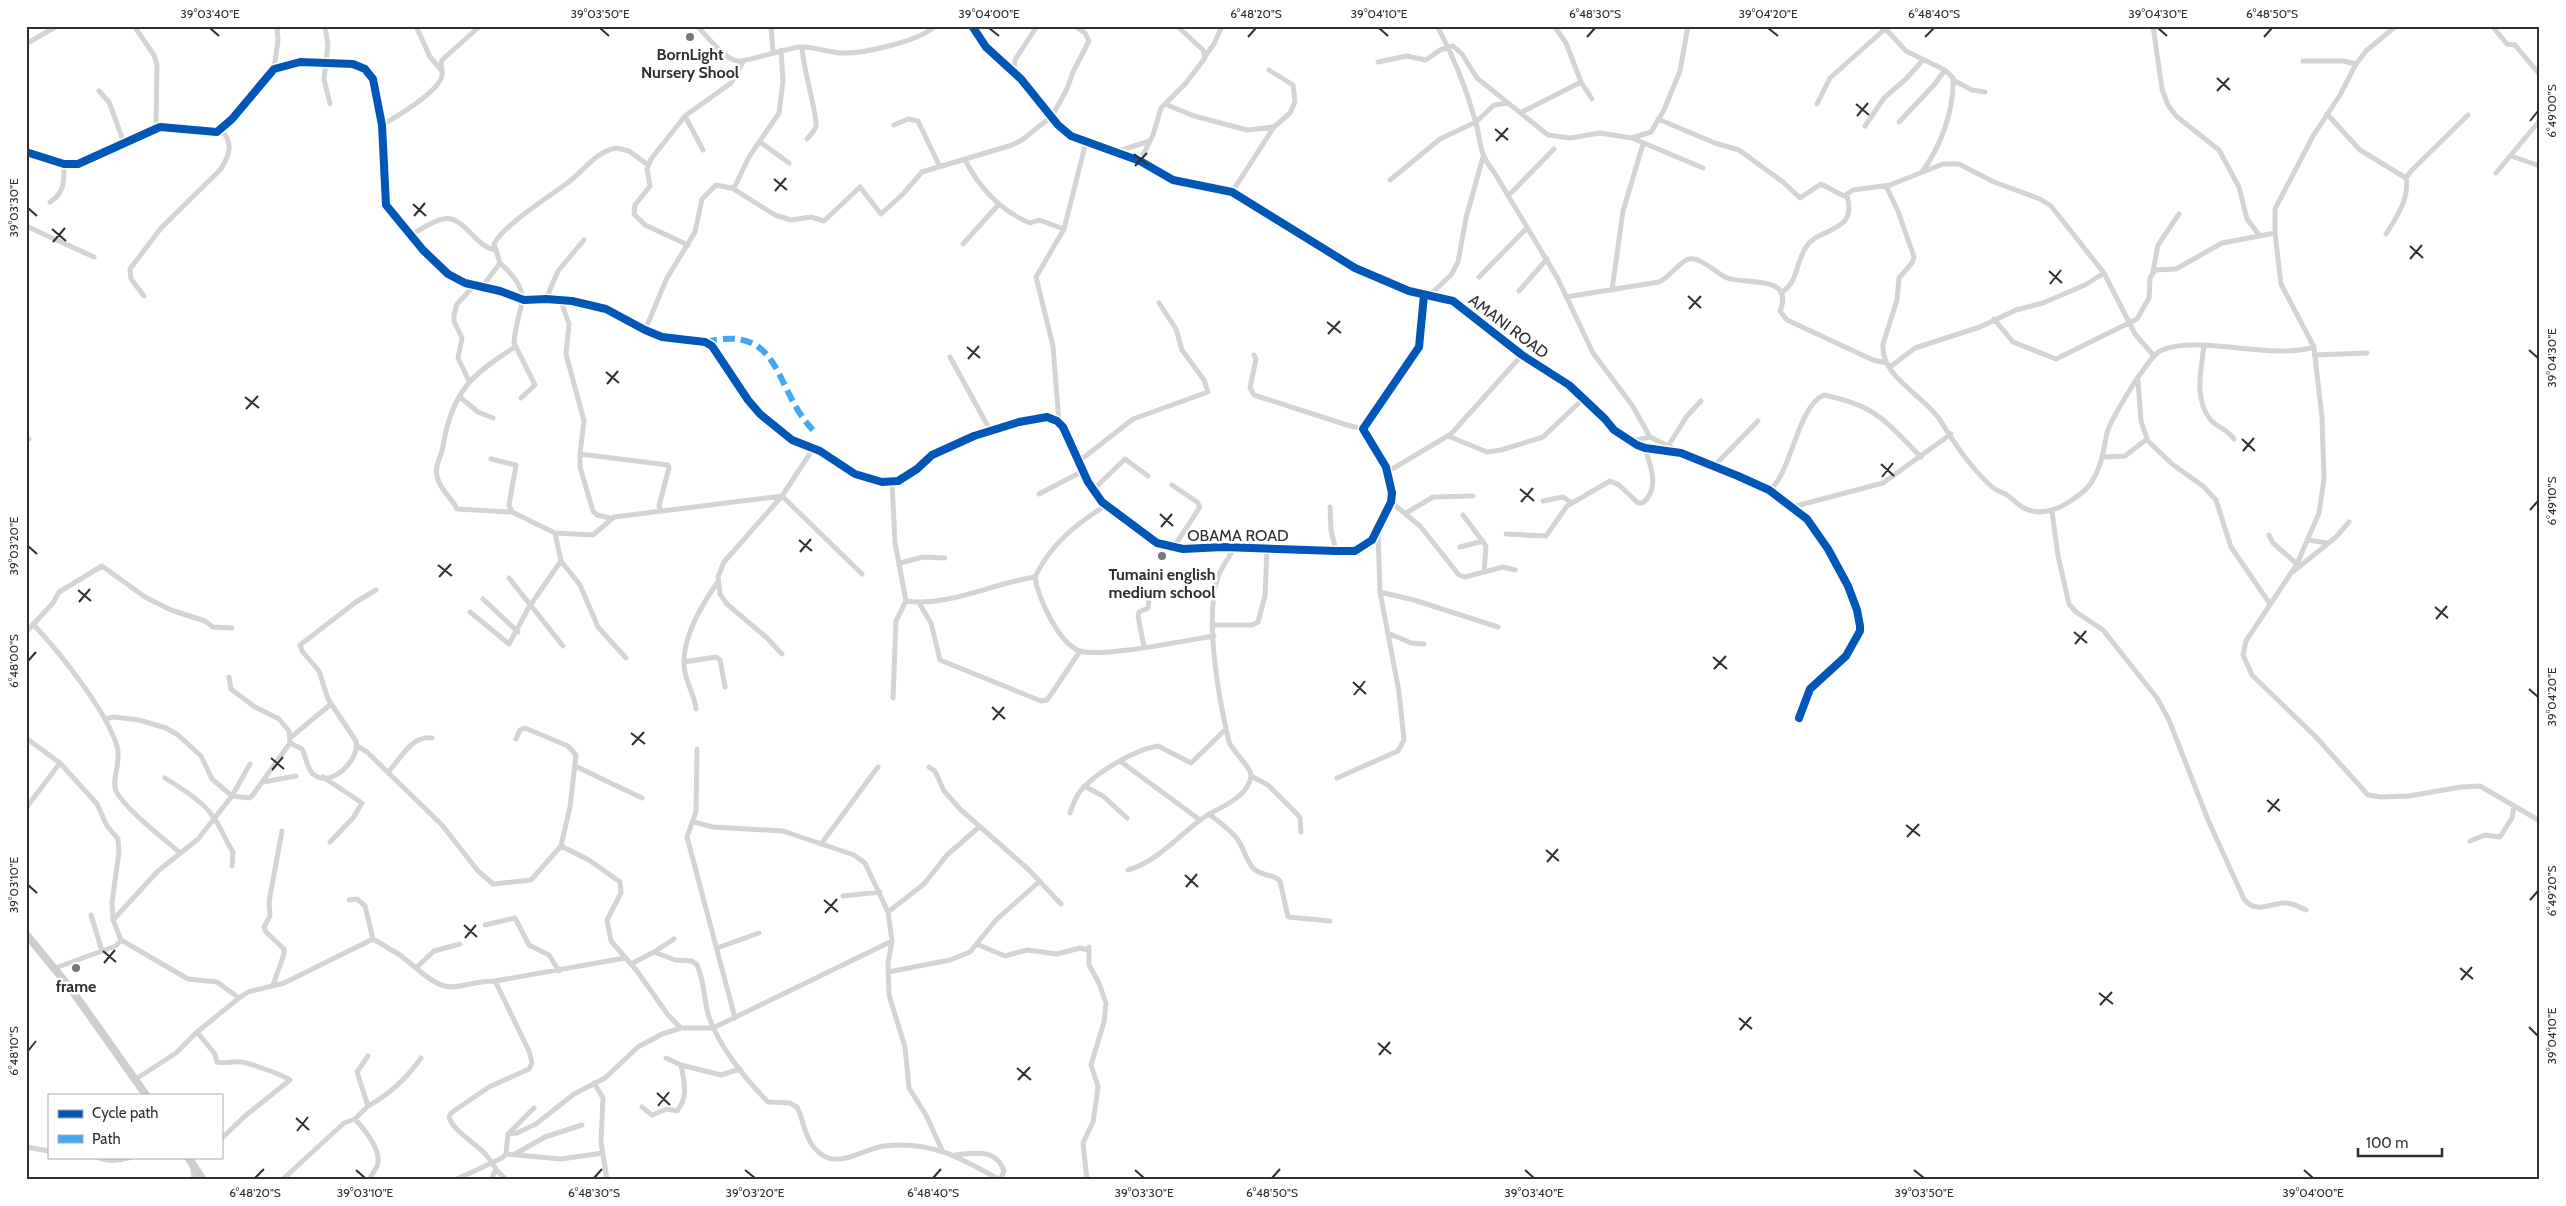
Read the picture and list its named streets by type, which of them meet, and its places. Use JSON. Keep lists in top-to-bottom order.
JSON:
{
  "streets": {
    "street": ["AMANI ROAD", "OBAMA ROAD"]
  },
  "crossings": [
    ["AMANI ROAD", "OBAMA ROAD"]
  ],
  "places": ["BornLight Nursery Shool", "Tumaini english medium school", "frame"],
  "legend": ["Cycle path", "Path"],
  "scale_bar": "100 m",
  "coordinates": [
    "39°03'40\"E",
    "39°03'50\"E",
    "39°04'00\"E",
    "6°48'20\"S",
    "39°04'10\"E",
    "6°48'30\"S",
    "39°04'20\"E",
    "6°48'40\"S",
    "39°04'30\"E",
    "6°48'50\"S",
    "6°49'00\"S",
    "39°03'30\"E",
    "6°49'10\"S",
    "39°03'20\"E",
    "6°48'00\"S",
    "39°03'10\"E",
    "6°49'20\"S",
    "6°48'10\"S"
  ]
}
